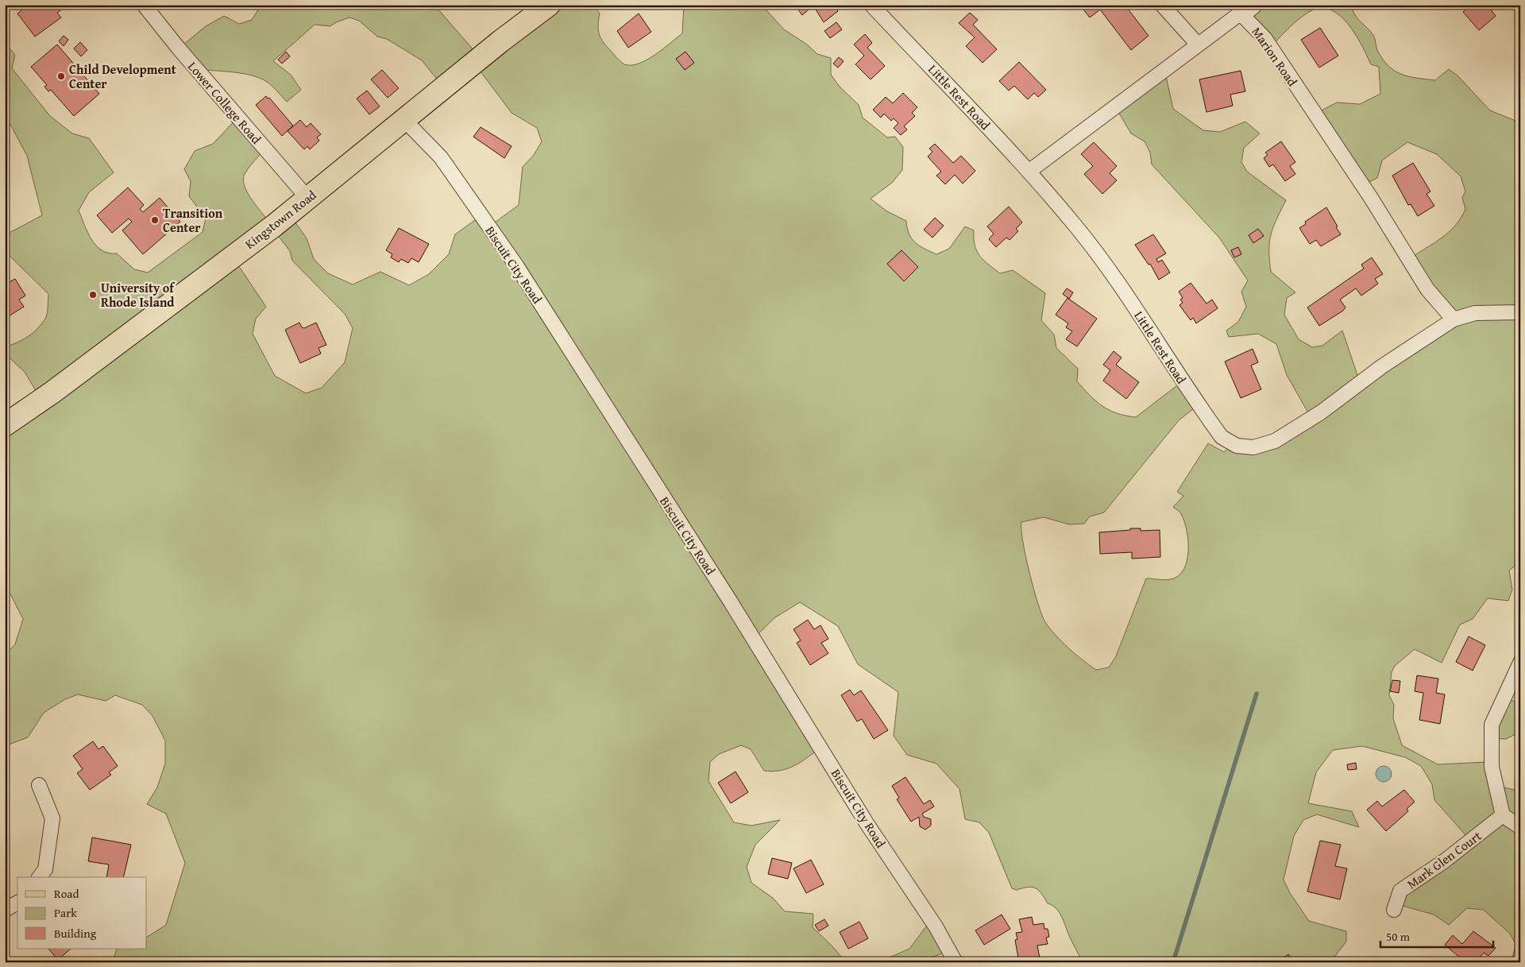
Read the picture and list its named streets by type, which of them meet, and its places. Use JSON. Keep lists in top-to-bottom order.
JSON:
{
  "streets": {
    "main road": ["Kingstown Road"],
    "street": [
      "Marion Road",
      "Little Rest Road",
      "Lower College Road",
      "Biscuit City Road",
      "Mark Glen Court"
    ]
  },
  "crossings": [
    ["Marion Road", "Little Rest Road"],
    ["Lower College Road", "Kingstown Road"],
    ["Kingstown Road", "Biscuit City Road"]
  ],
  "places": ["Child Development Center", "Transition Center", "University of Rhode Island"],
  "legend": ["Road", "Park", "Building"],
  "scale_bar": "50 m"
}
